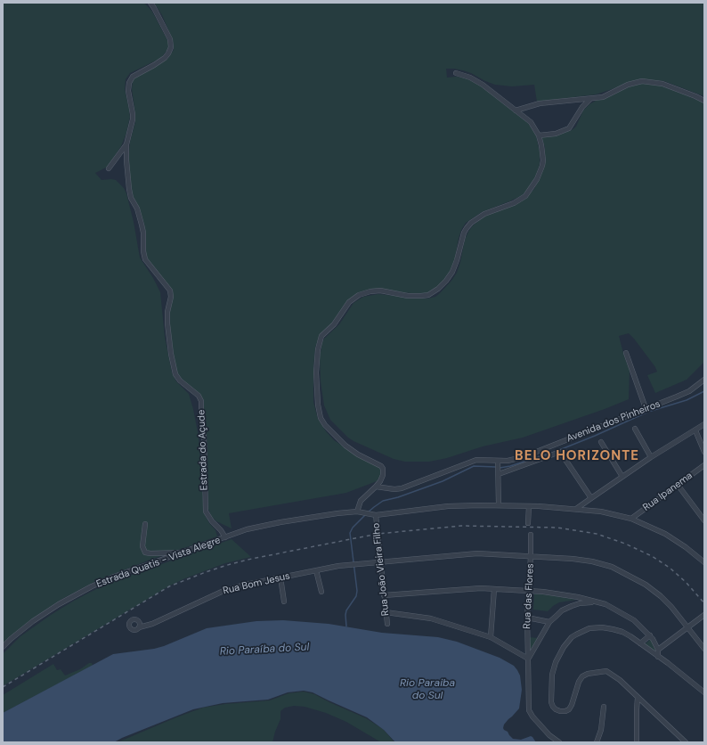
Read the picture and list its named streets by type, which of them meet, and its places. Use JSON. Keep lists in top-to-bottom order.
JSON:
{
  "streets": {
    "street": [
      "Avenida dos Pinheiros",
      "Estrada do Açude",
      "Rua Ipanema",
      "Estrada Quatis - Vista Alegre",
      "Rua João Vieira Filho",
      "Rua Bom Jesus",
      "Rua das Flores"
    ]
  },
  "crossings": [
    ["Estrada do Açude", "Estrada Quatis - Vista Alegre"],
    ["Rua Ipanema", "Estrada Quatis - Vista Alegre"],
    ["Estrada Quatis - Vista Alegre", "Rua João Vieira Filho"],
    ["Rua João Vieira Filho", "Rua Bom Jesus"],
    ["Rua Bom Jesus", "Rua das Flores"]
  ],
  "districts": ["BELO HORIZONTE"],
  "water": ["Rio Paraíba do Sul", "Rio Paraiba do Sul"]
}
